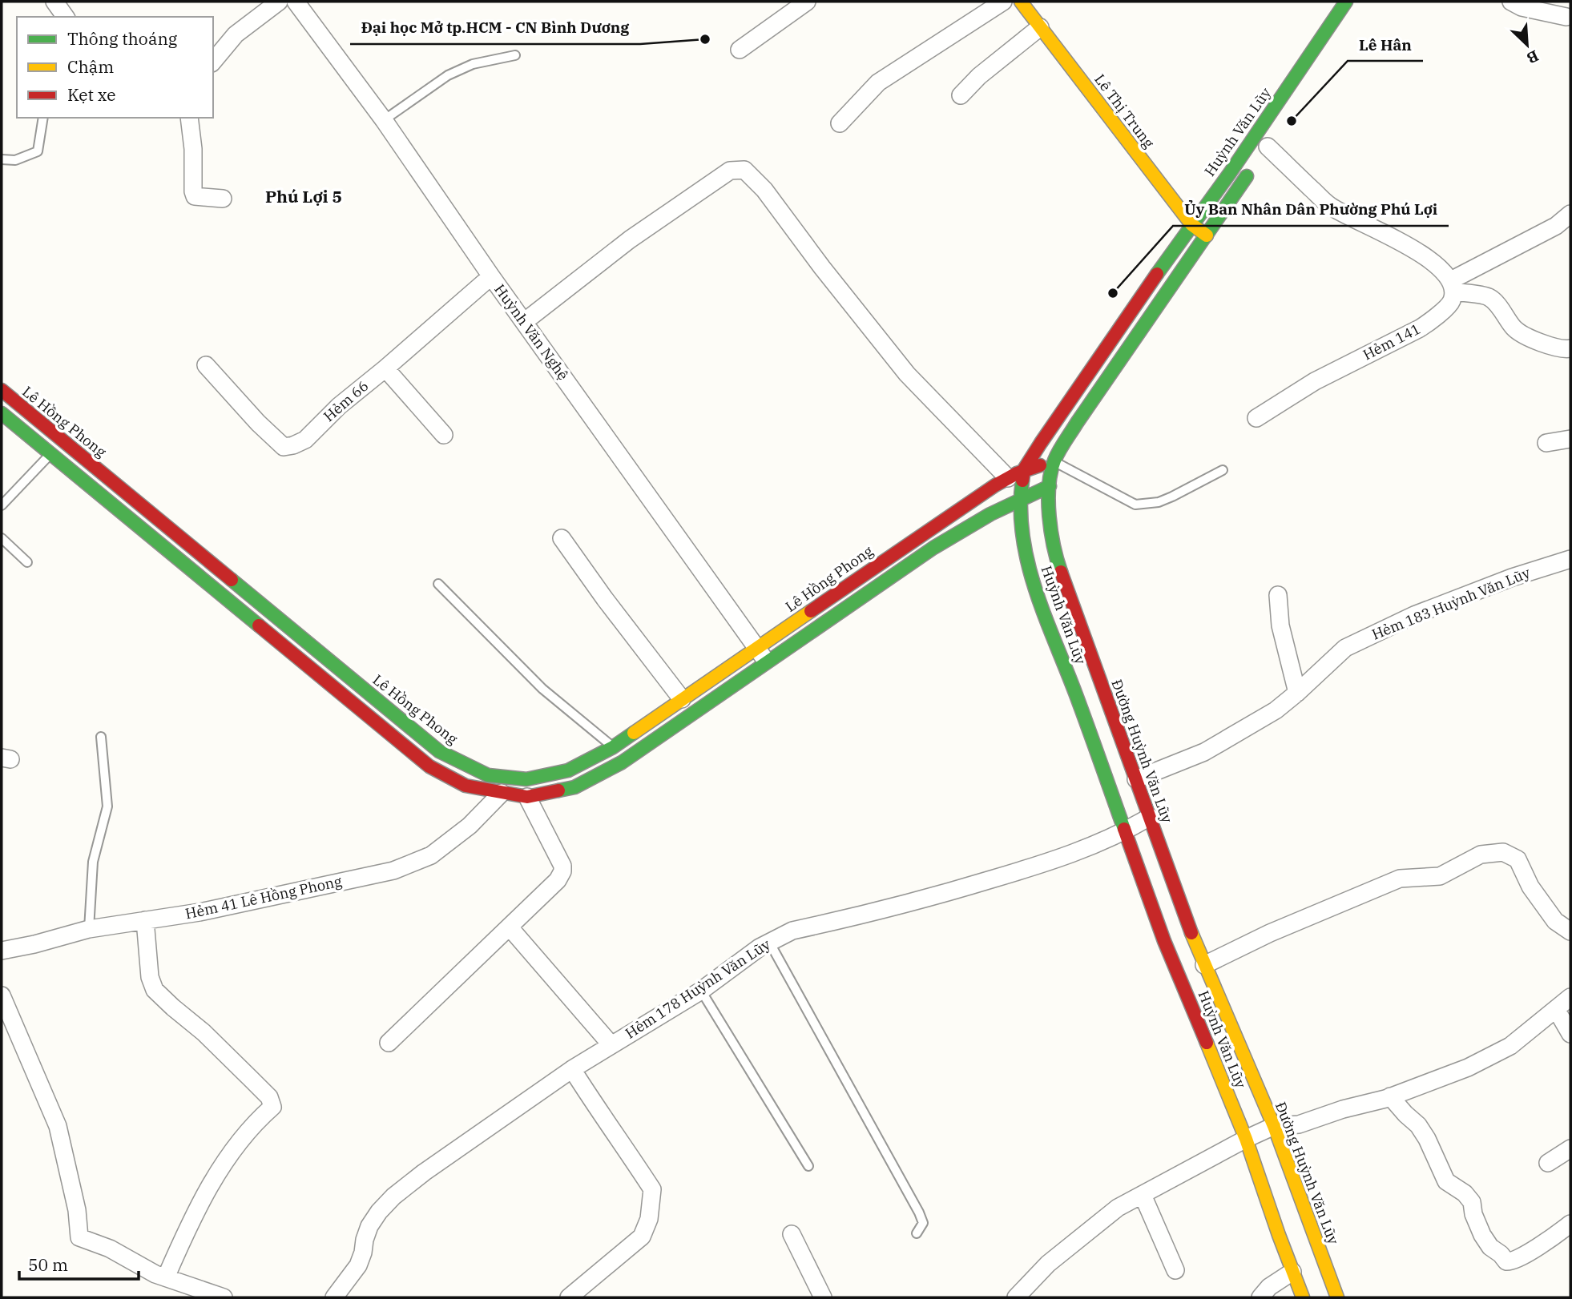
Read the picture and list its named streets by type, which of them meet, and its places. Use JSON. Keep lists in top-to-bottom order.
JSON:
{
  "streets": {
    "street": [
      "Lê Thị Trung",
      "Huỳnh Văn Lũy",
      "Huỳnh Văn Nghệ",
      "Hẻm 141",
      "Hẻm 66",
      "Lê Hồng Phong",
      "Hẻm 183 Huỳnh Văn Lũy",
      "Đường Huỳnh Văn Lũy",
      "Hẻm 41 Lê Hồng Phong",
      "Hẻm 178 Huỳnh Văn Lũy"
    ]
  },
  "crossings": [
    ["Lê Thị Trung", "Huỳnh Văn Lũy"],
    ["Lê Thị Trung", "Đường Huỳnh Văn Lũy"],
    ["Huỳnh Văn Lũy", "Lê Hồng Phong"],
    ["Huỳnh Văn Lũy", "Hẻm 178 Huỳnh Văn Lũy"],
    ["Huỳnh Văn Nghệ", "Hẻm 66"],
    ["Huỳnh Văn Nghệ", "Lê Hồng Phong"],
    ["Lê Hồng Phong", "Đường Huỳnh Văn Lũy"],
    ["Hẻm 183 Huỳnh Văn Lũy", "Đường Huỳnh Văn Lũy"],
    ["Đường Huỳnh Văn Lũy", "Hẻm 178 Huỳnh Văn Lũy"]
  ],
  "districts": ["Phú Lợi 5"],
  "places": ["Đại học Mở tp.HCM - CN Bình Dương", "Lê Hân", "Ủy Ban Nhân Dân Phường Phú Lợi"],
  "legend": ["Thông thoáng", "Chậm", "Kẹt xe"],
  "scale_bar": "50 m",
  "north": "bottom right"
}
